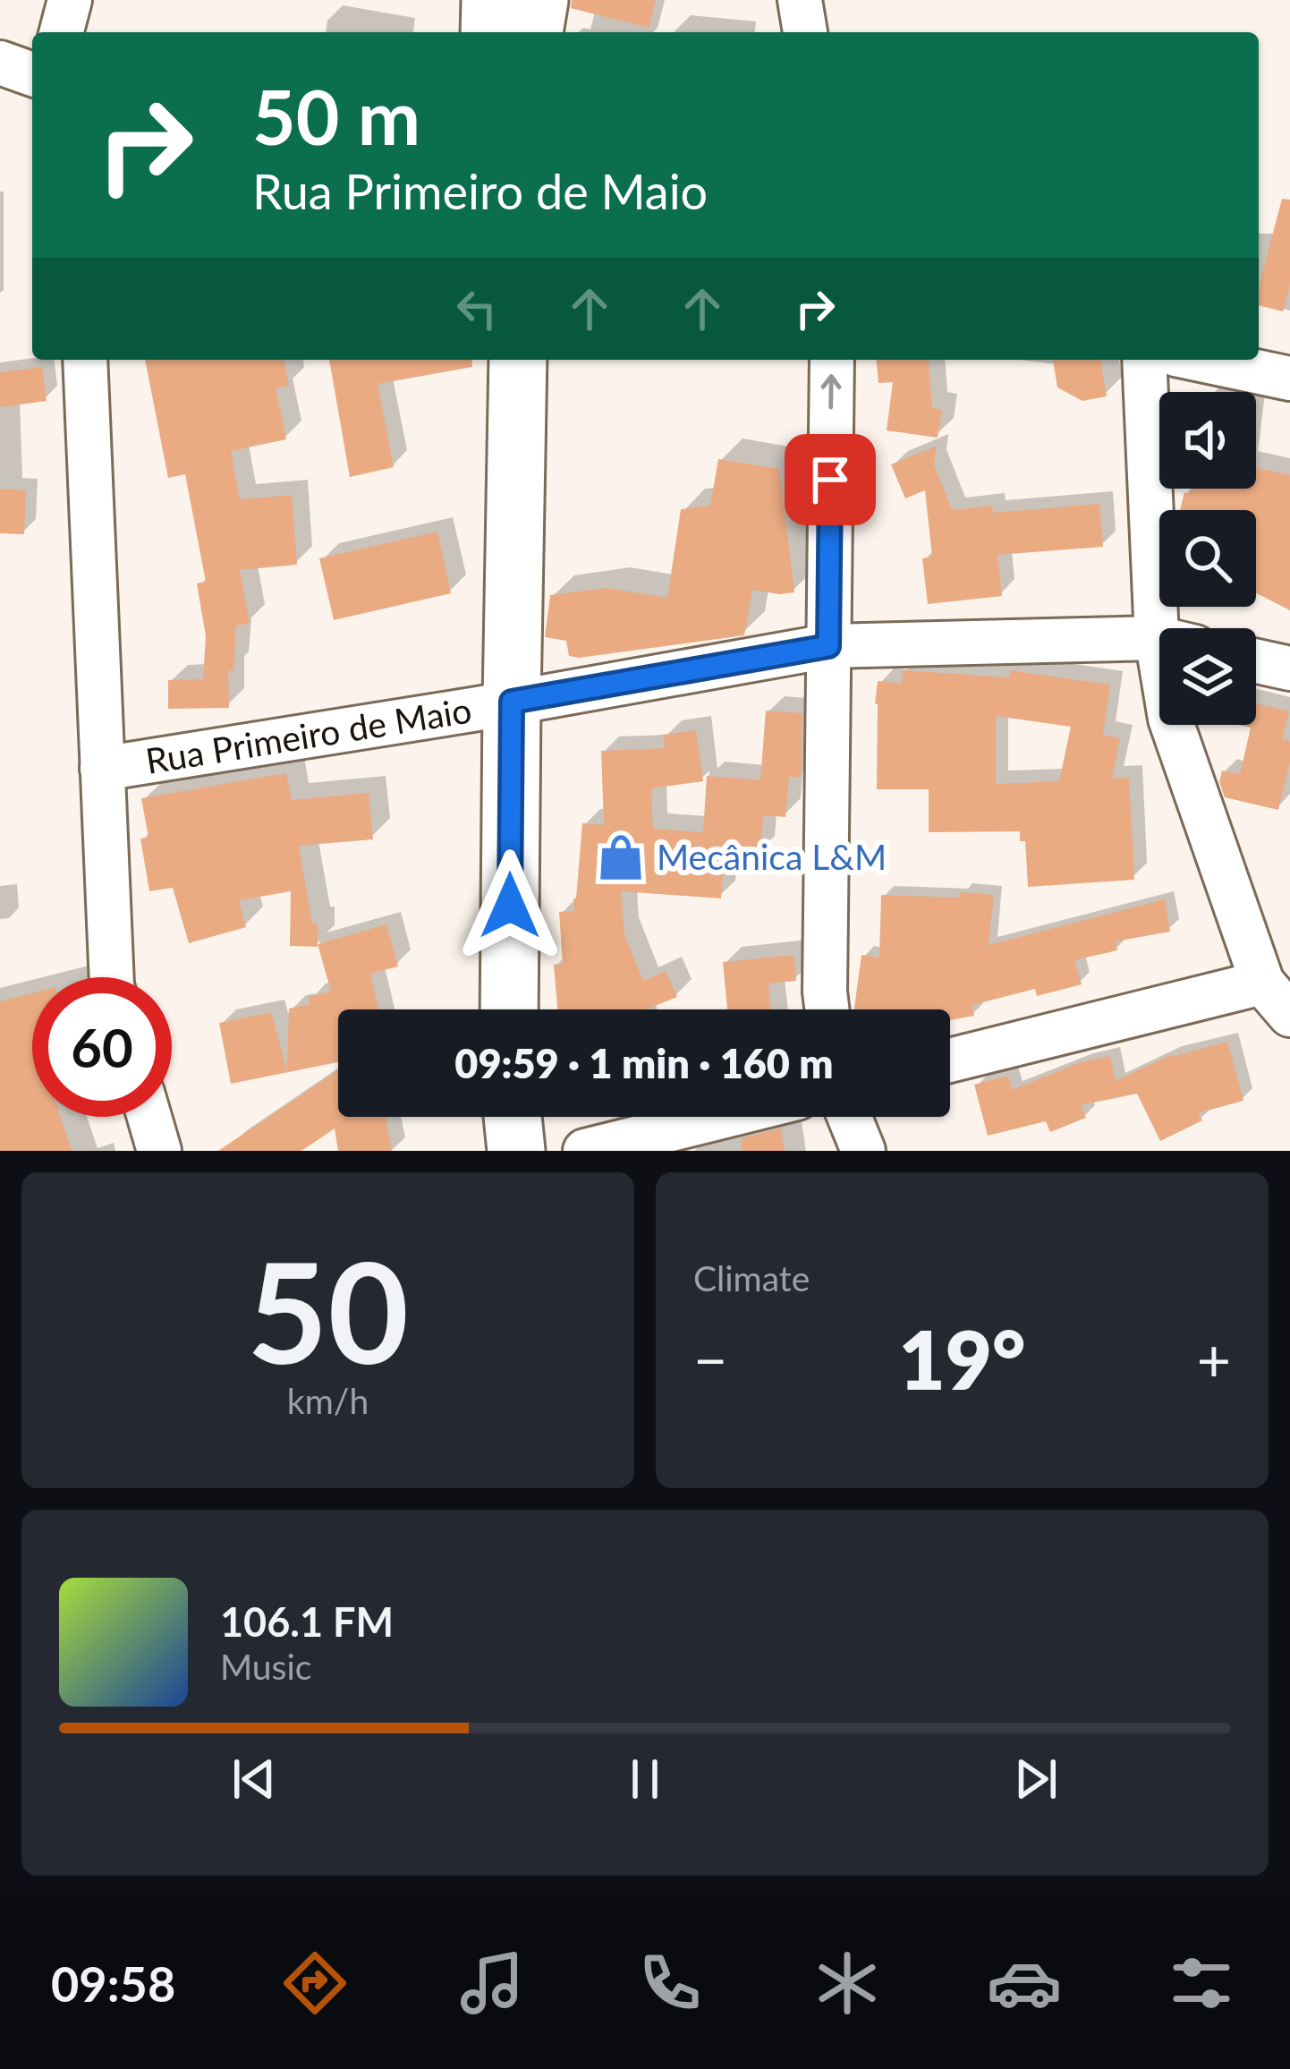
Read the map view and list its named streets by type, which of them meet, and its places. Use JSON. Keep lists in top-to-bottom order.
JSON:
{
  "streets": {
    "street": ["Rua Primeiro de Maio"]
  },
  "places": {
    "shop": ["Mecânica L&M"]
  },
  "page": {
    "turn": ["50 m", "Rua Primeiro de Maio"],
    "limit": "60",
    "trip": "09:59 · 1 min · 160 m",
    "tile": [
      ["50", "km/h"],
      "Climate"
    ],
    "heat": ["−", "19°", "+"],
    "song": ["106.1 FM", "Music"],
    "tabs": "09:58"
  }
}
